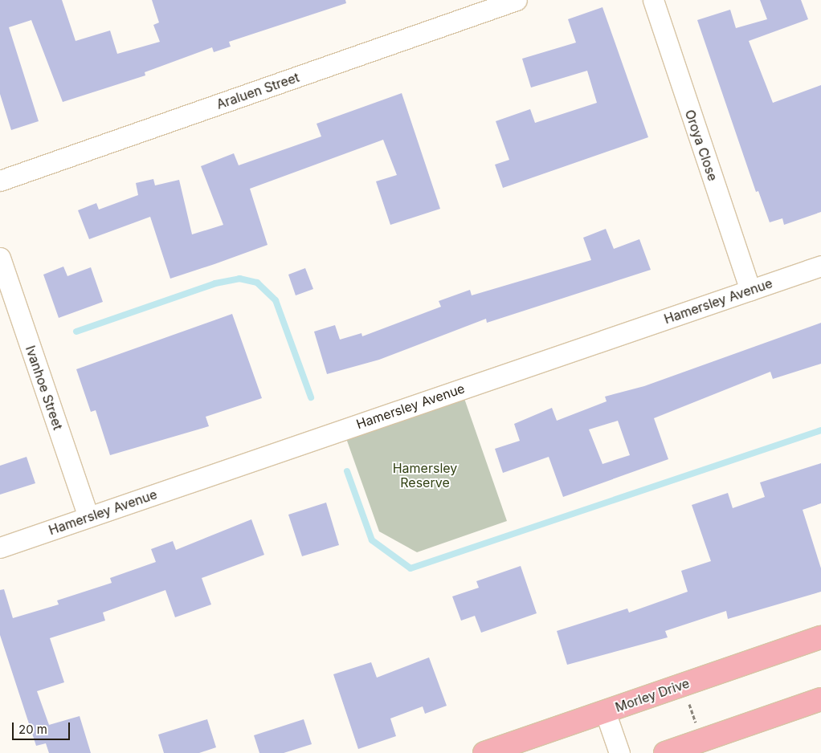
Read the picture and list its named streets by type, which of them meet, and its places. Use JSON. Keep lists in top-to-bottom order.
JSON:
{
  "streets": {
    "main road": ["Morley Drive"],
    "street": [
      "Araluen Street",
      "Oroya Close",
      "Hamersley Avenue",
      "Ivanhoe Street"
    ]
  },
  "crossings": [
    ["Oroya Close", "Hamersley Avenue"],
    ["Hamersley Avenue", "Ivanhoe Street"]
  ],
  "parks": ["Hamersley Reserve"],
  "scale_bar": "20 m"
}
